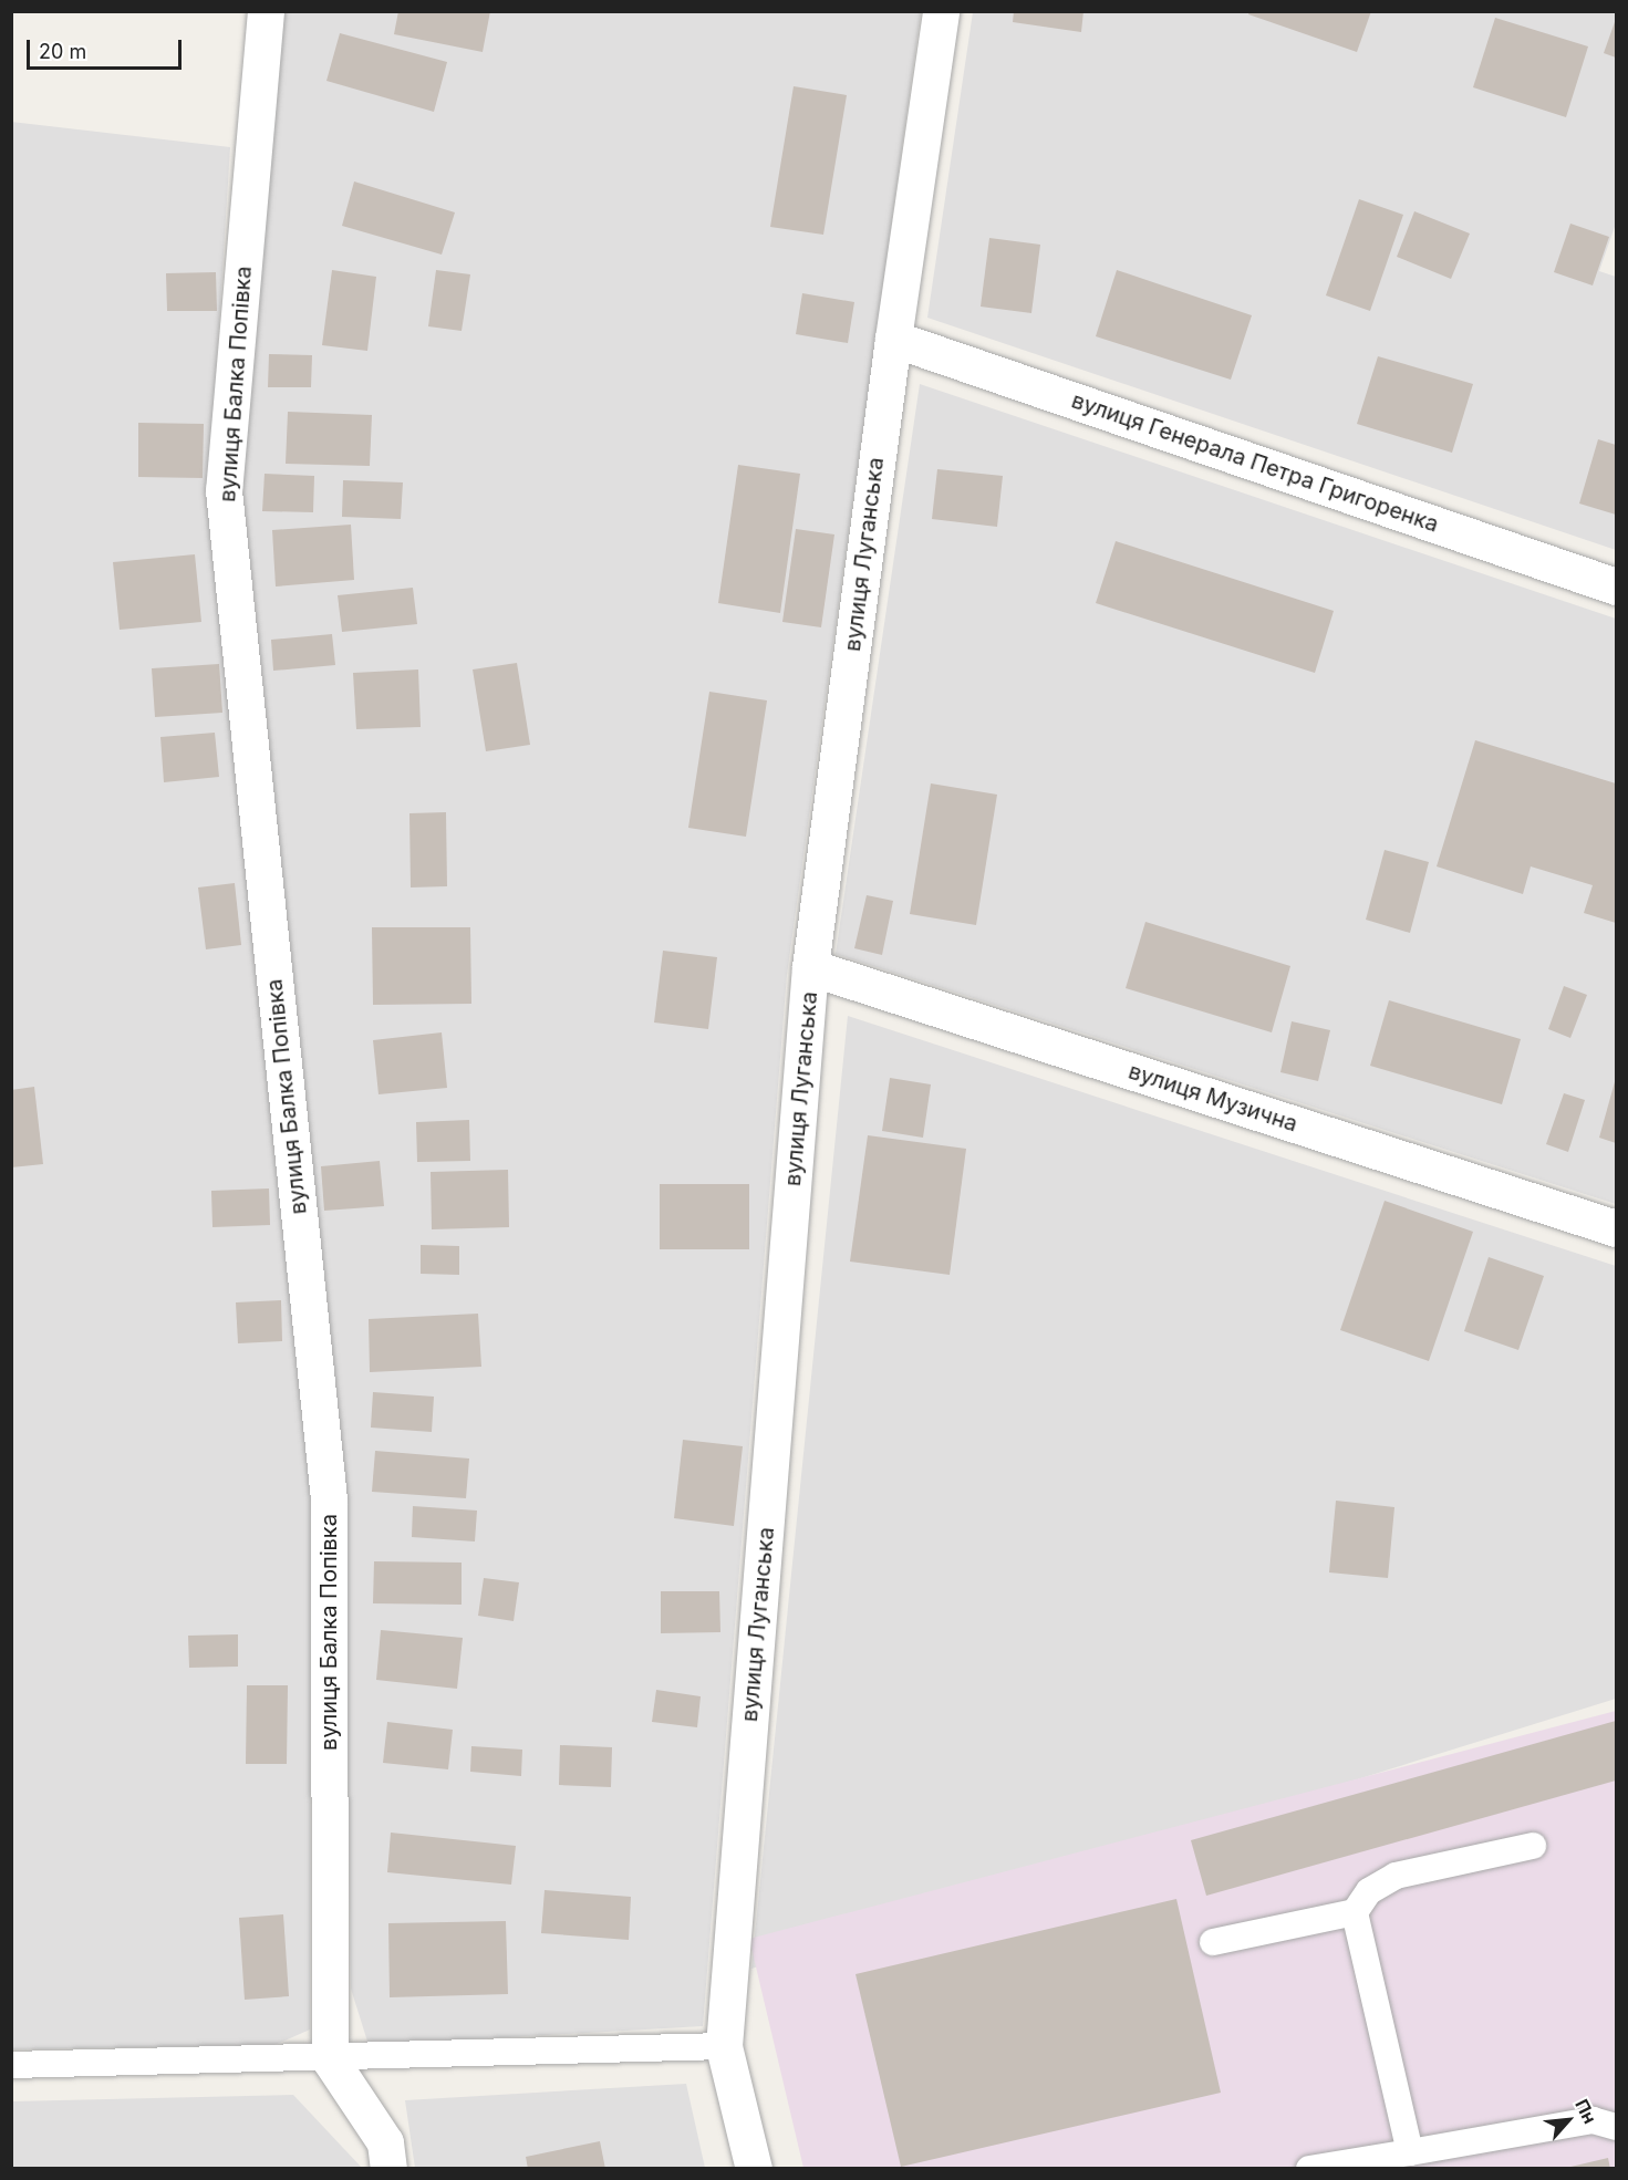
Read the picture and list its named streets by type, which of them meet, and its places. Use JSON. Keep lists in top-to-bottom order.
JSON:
{
  "streets": {
    "street": [
      "вулиця Балка Попівка",
      "вулиця Генерала Петра Григоренка",
      "вулиця Луганська",
      "вулиця Музична"
    ]
  },
  "crossings": [
    ["вулиця Генерала Петра Григоренка", "вулиця Луганська"],
    ["вулиця Луганська", "вулиця Музична"]
  ],
  "scale_bar": "20 m",
  "north": "top right"
}
